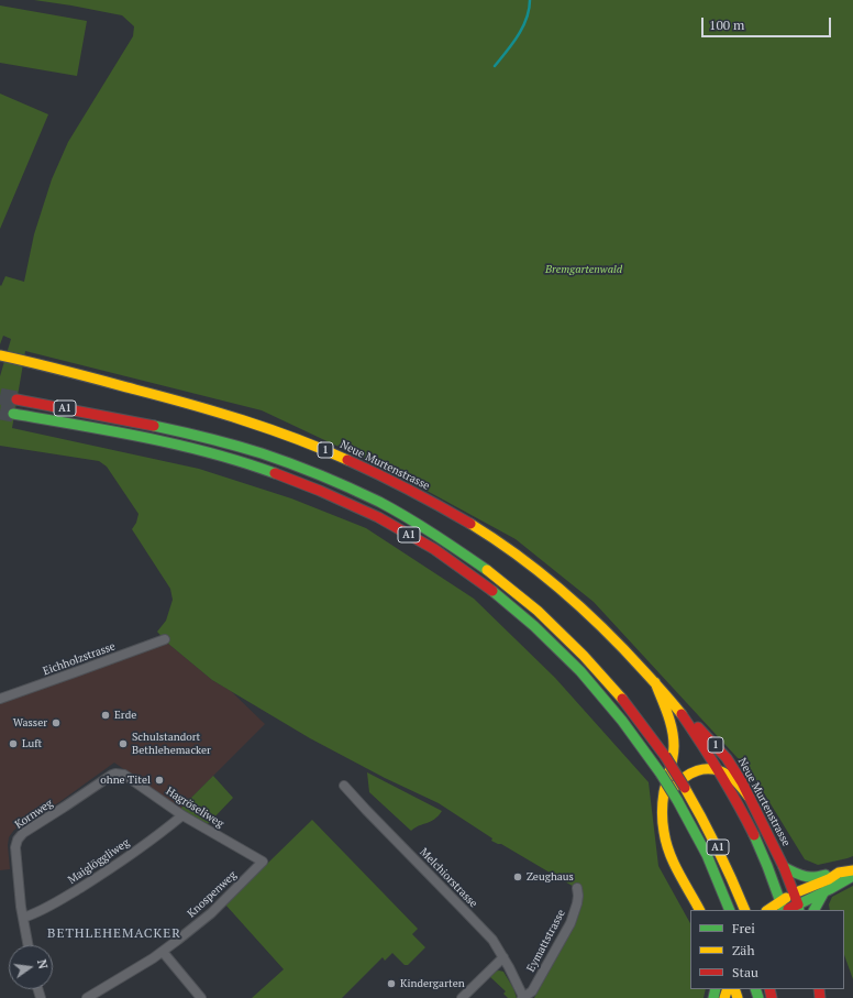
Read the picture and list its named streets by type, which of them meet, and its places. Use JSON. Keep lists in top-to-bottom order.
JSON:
{
  "streets": {
    "main road": ["A1", "1", "Neue Murtenstrasse"],
    "street": [
      "Eichholzstrasse",
      "Hagröseliweg",
      "Kornweg",
      "Maiglöggliweg",
      "Melchiorstrasse",
      "Knospenweg",
      "Eymattstrasse"
    ]
  },
  "crossings": [
    ["Hagröseliweg", "Kornweg"],
    ["Hagröseliweg", "Maiglöggliweg"],
    ["Hagröseliweg", "Knospenweg"],
    ["Kornweg", "Maiglöggliweg"],
    ["Melchiorstrasse", "Eymattstrasse"]
  ],
  "districts": ["BETHLEHEMACKER"],
  "parks": ["Bremgartenwald"],
  "places": [
    "Erde",
    "Wasser",
    "Luft",
    "Schulstandort Bethlehemacker",
    "ohne Titel",
    "Zeughaus",
    "Kindergarten"
  ],
  "legend": ["Frei", "Zäh", "Stau"],
  "scale_bar": "100 m",
  "north": "right"
}
